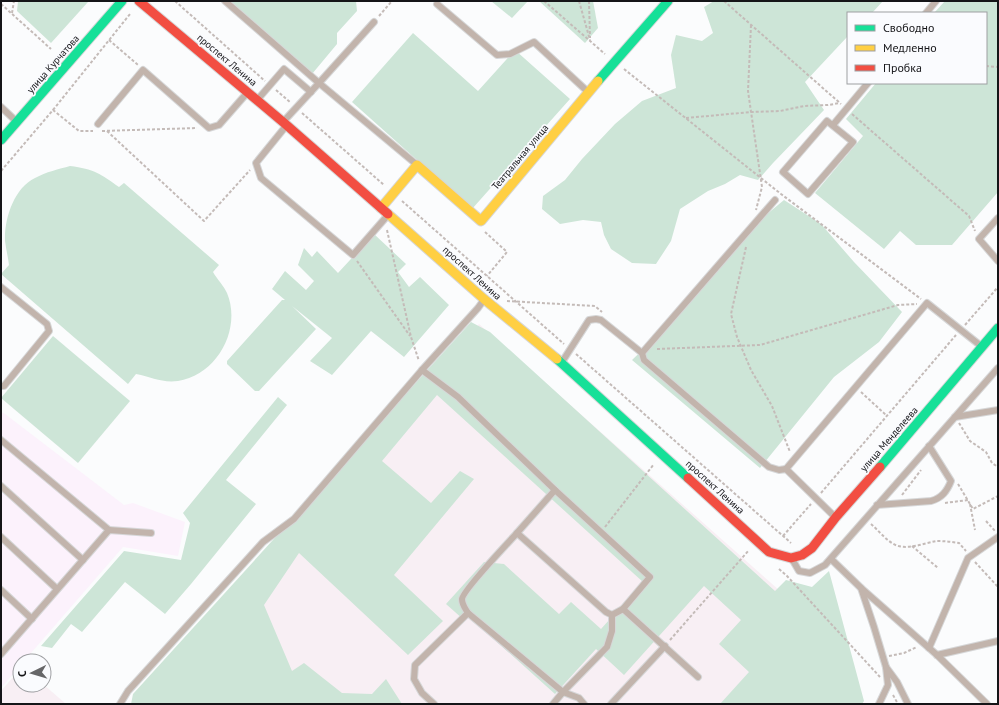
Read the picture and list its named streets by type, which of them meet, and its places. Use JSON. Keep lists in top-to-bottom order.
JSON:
{
  "streets": {
    "street": [
      "проспект Ленина",
      "улица Курчатова",
      "Театральная улица",
      "улица Менделеева"
    ]
  },
  "crossings": [
    ["проспект Ленина", "улица Менделеева"]
  ],
  "legend": ["Свободно", "Медленно", "Пробка"],
  "north": "left"
}
